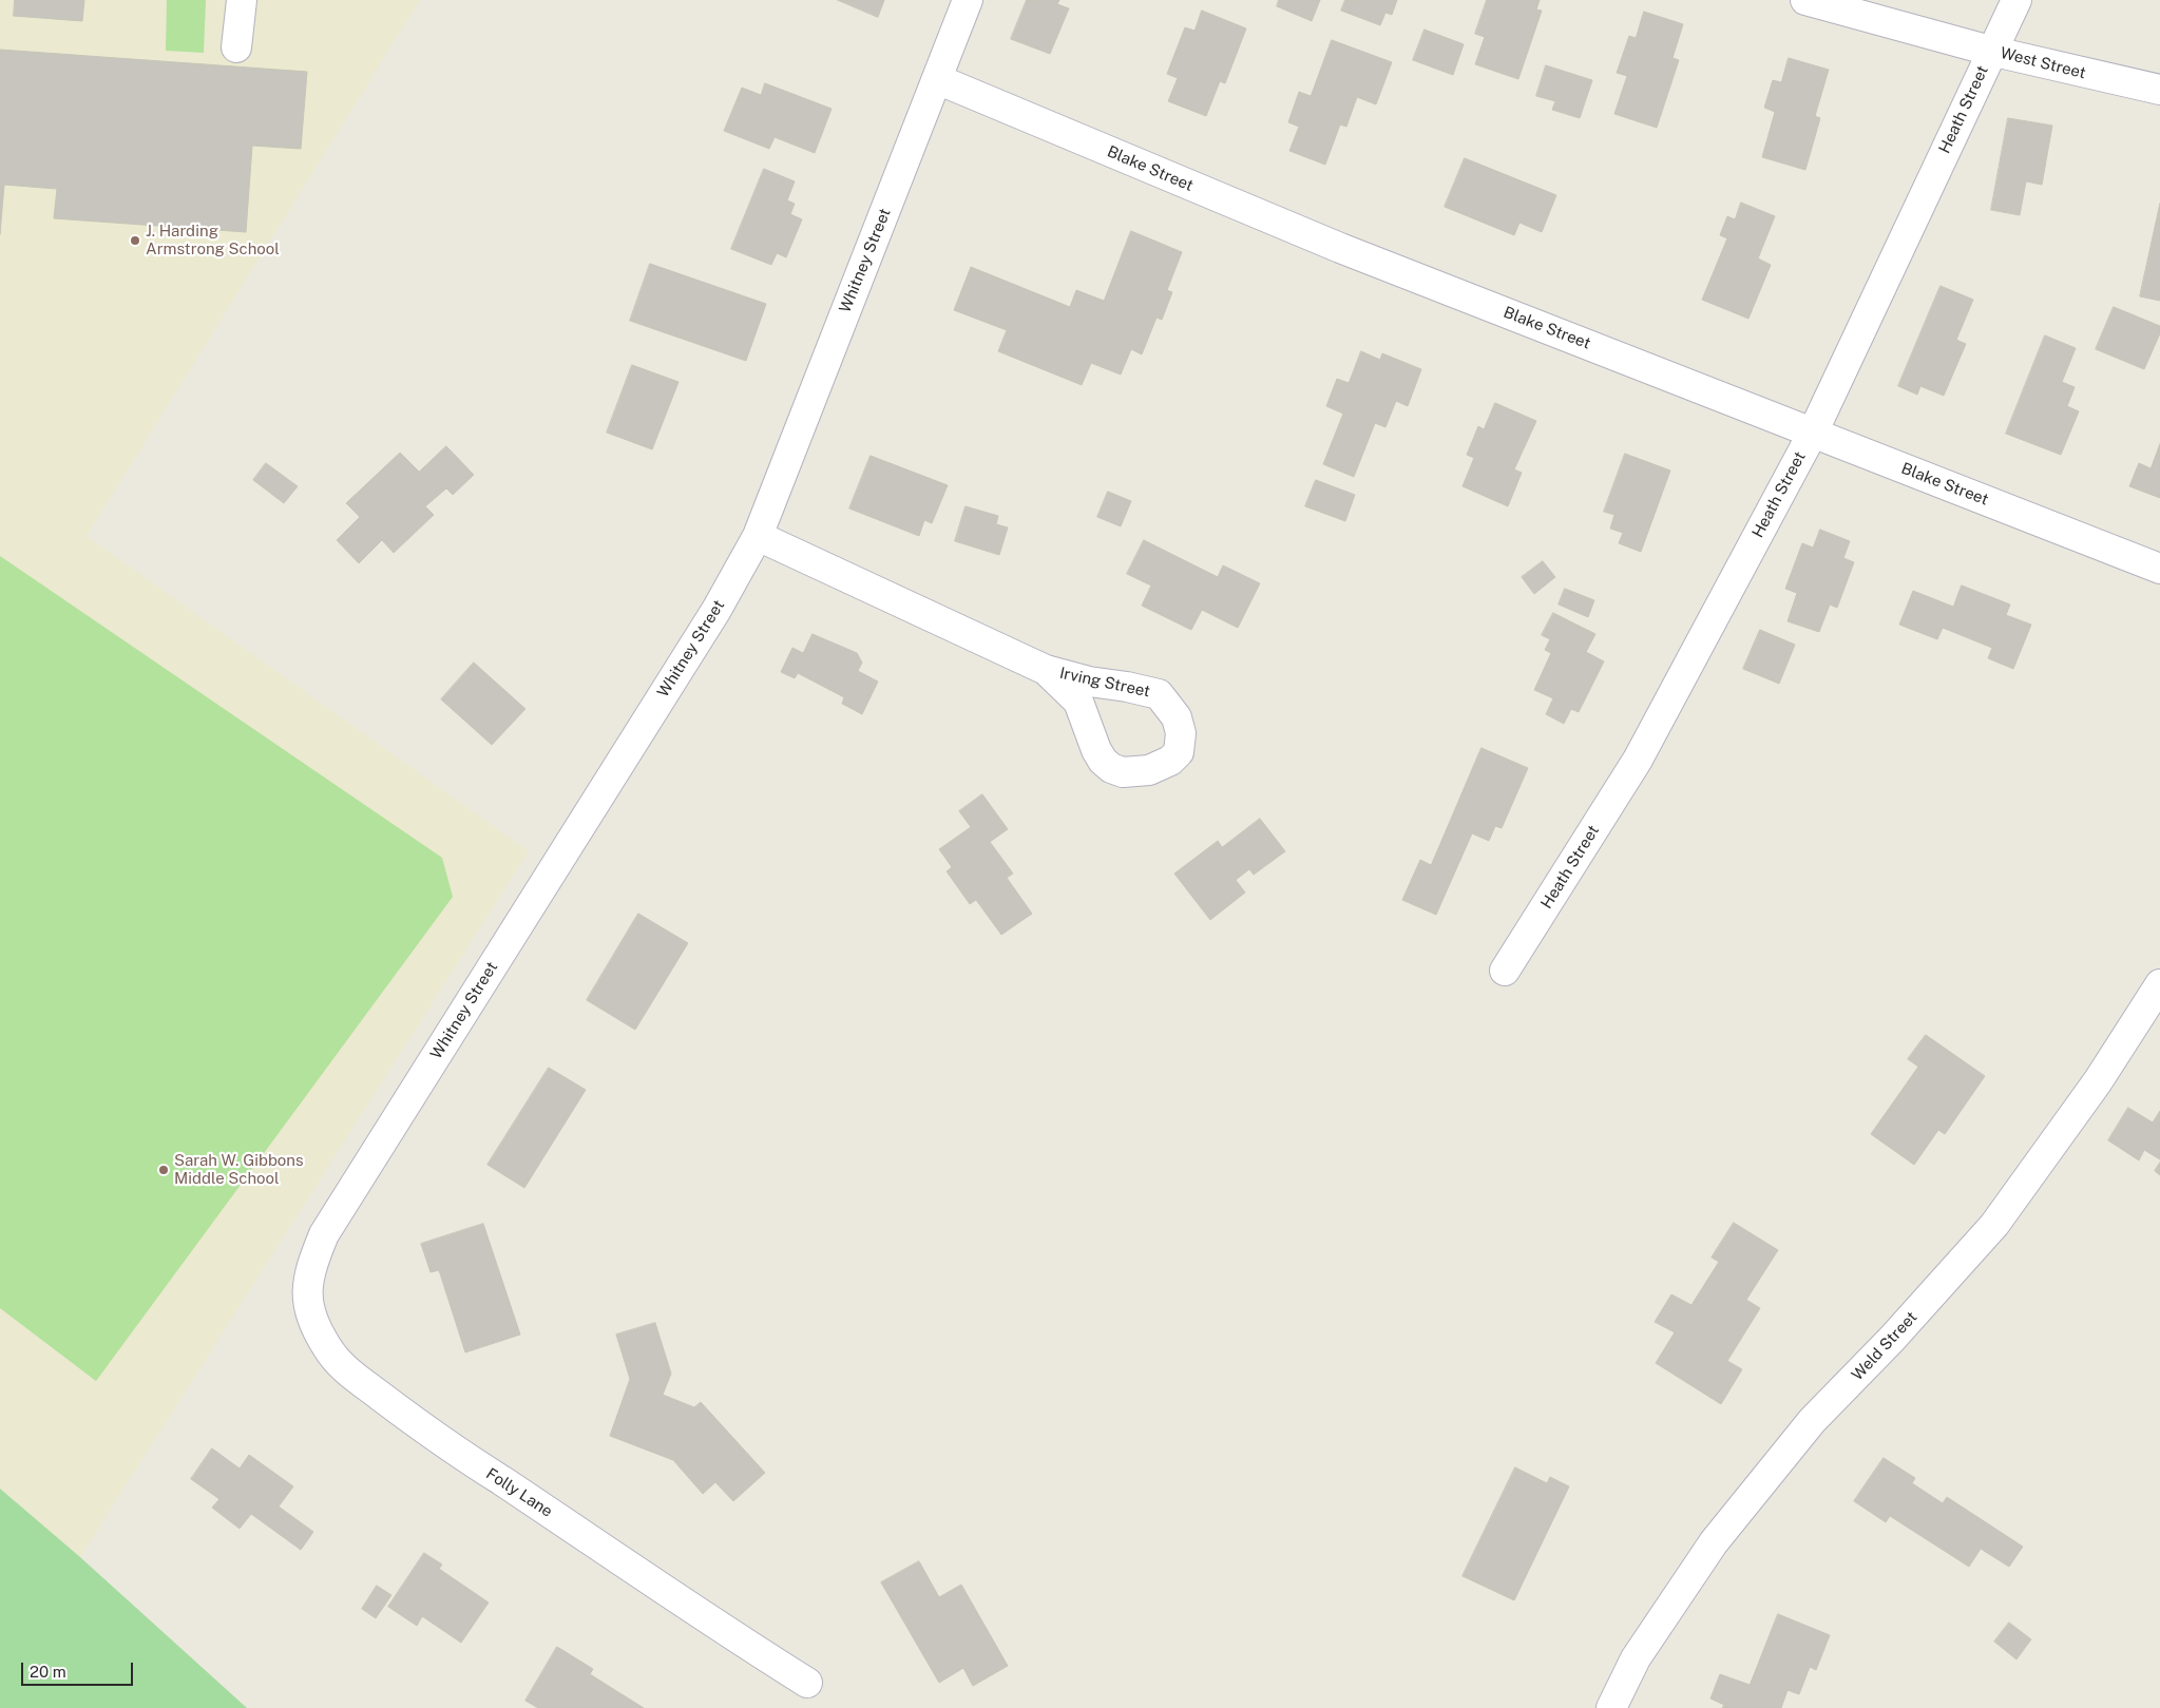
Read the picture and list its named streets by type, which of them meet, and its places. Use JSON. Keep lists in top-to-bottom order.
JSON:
{
  "streets": {
    "street": [
      "West Street",
      "Heath Street",
      "Blake Street",
      "Whitney Street",
      "Irving Street",
      "Weld Street",
      "Folly Lane"
    ]
  },
  "crossings": [
    ["West Street", "Heath Street"],
    ["Heath Street", "Blake Street"],
    ["Blake Street", "Whitney Street"],
    ["Whitney Street", "Irving Street"],
    ["Whitney Street", "Folly Lane"]
  ],
  "places": ["J. Harding Armstrong School", "Sarah W. Gibbons Middle School"],
  "scale_bar": "20 m"
}
